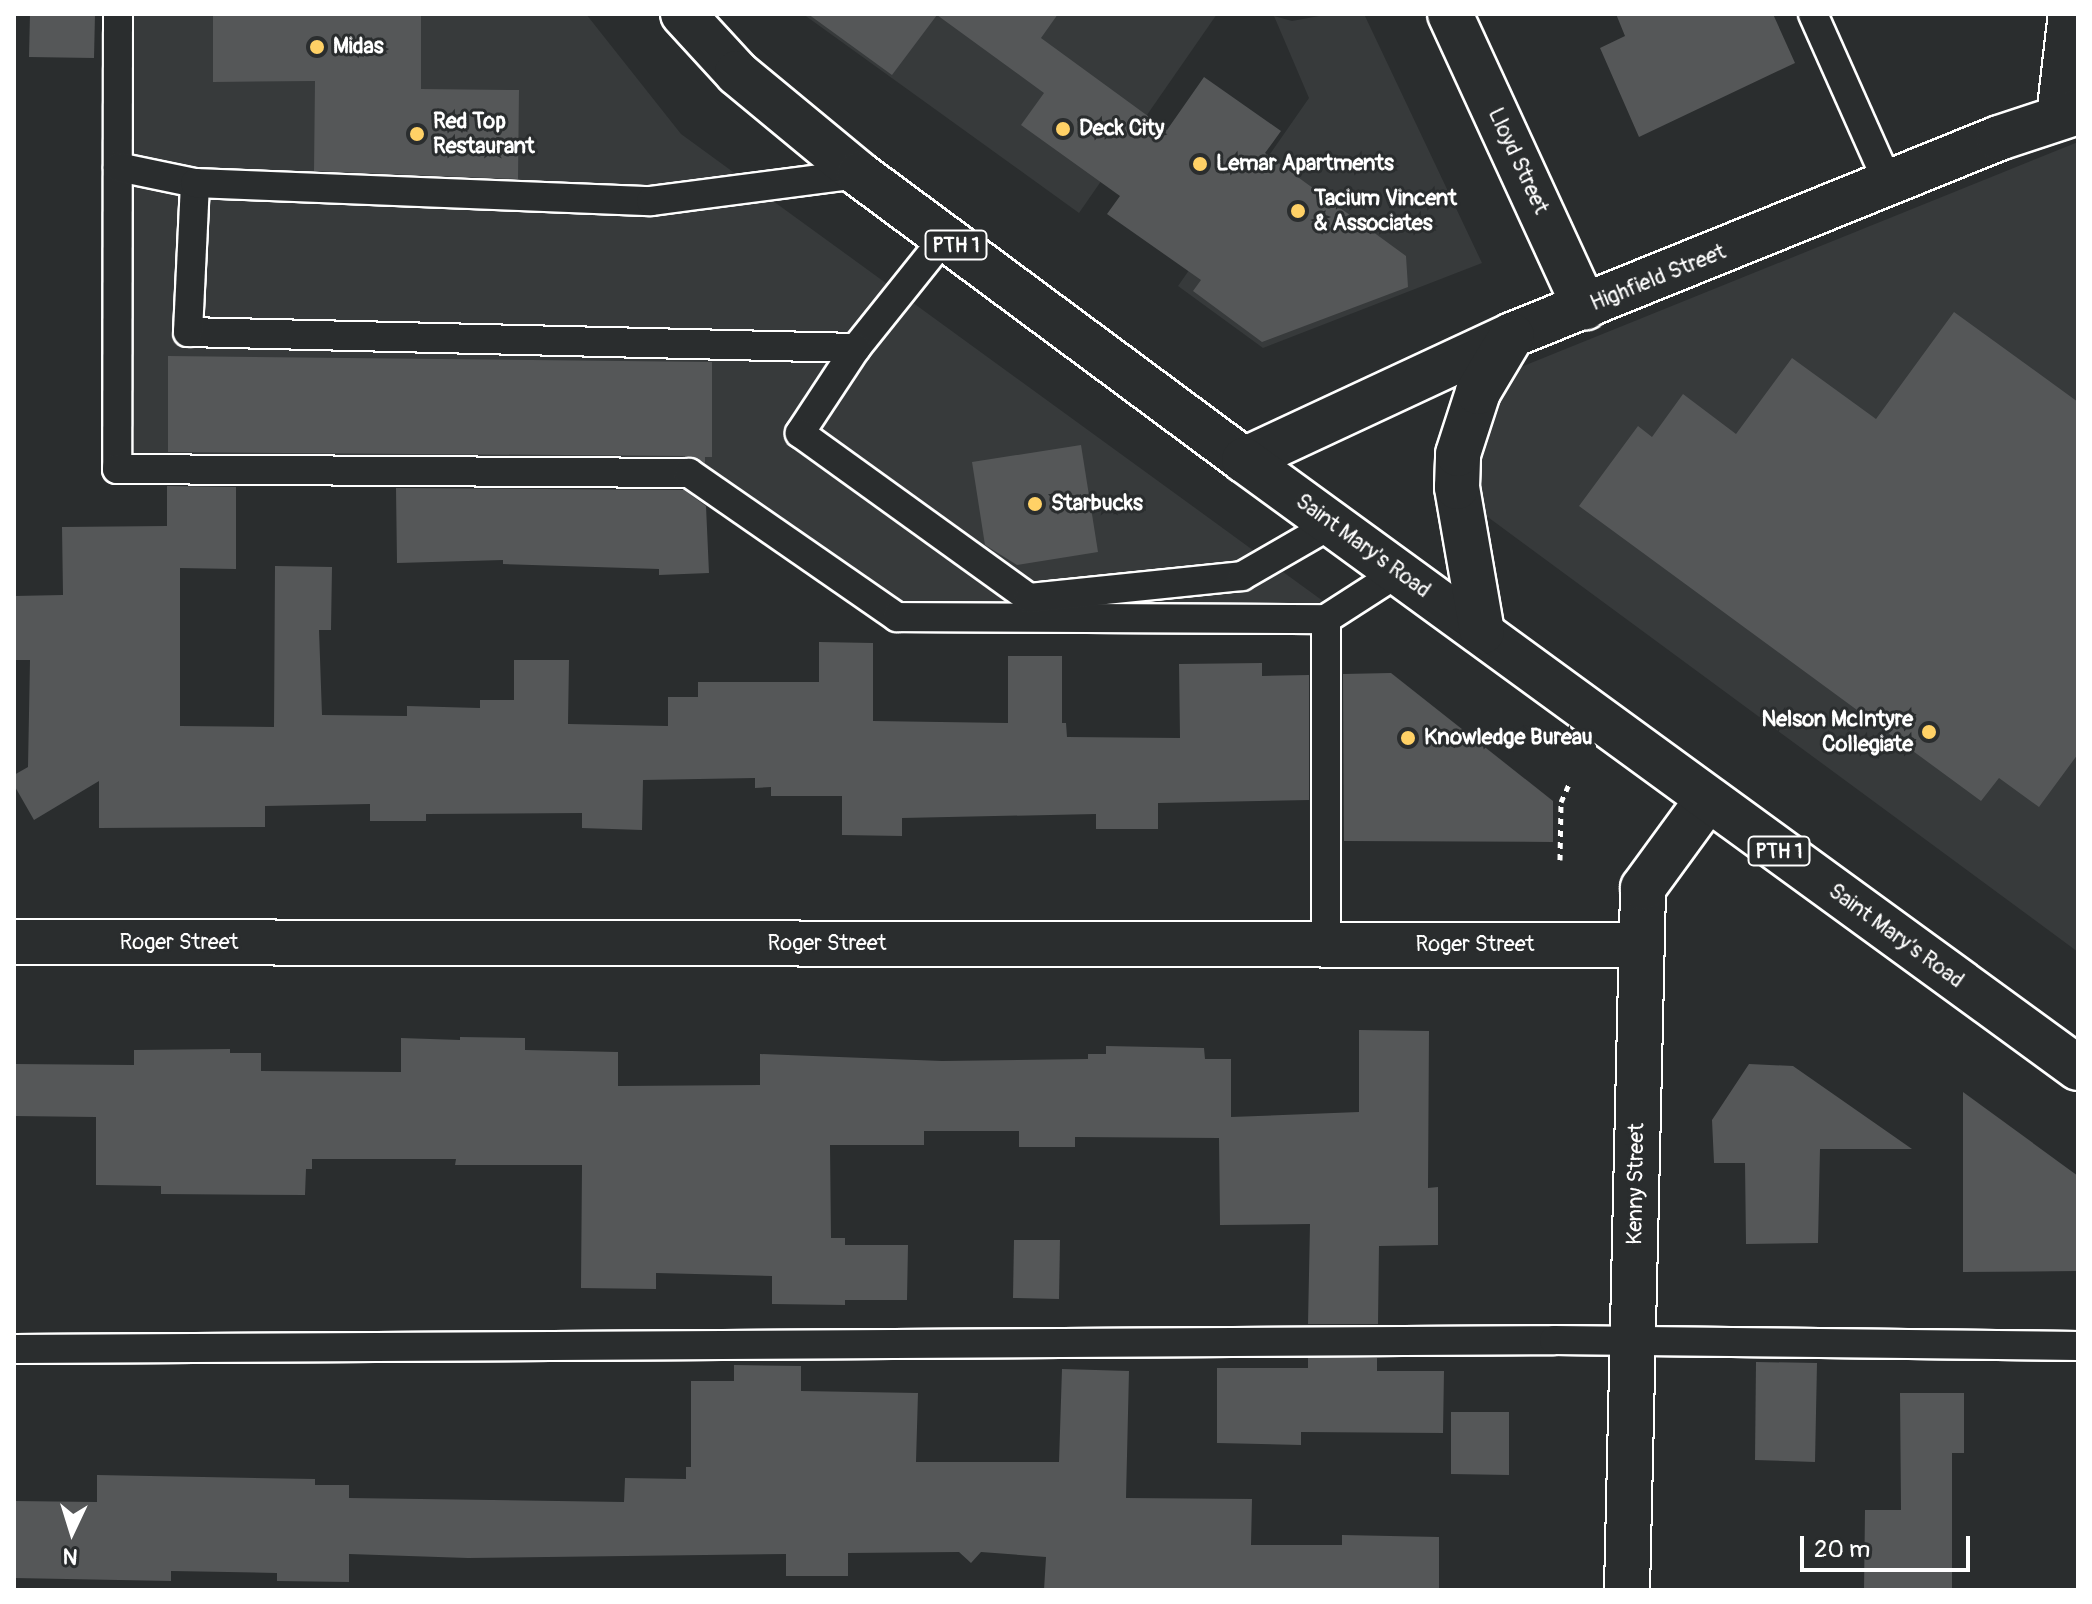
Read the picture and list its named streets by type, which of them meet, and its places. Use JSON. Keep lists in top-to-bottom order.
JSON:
{
  "streets": {
    "main road": [
      "Lloyd Street",
      "PTH 1",
      "Highfield Street",
      "Saint Mary's Road",
      "Saint Mary’s Road",
      "Roger Street",
      "Kenny Street"
    ]
  },
  "crossings": [
    ["Lloyd Street", "Highfield Street"],
    ["PTH 1", "Highfield Street"],
    ["PTH 1", "Saint Mary's Road"],
    ["Highfield Street", "Saint Mary's Road"],
    ["Saint Mary's Road", "Saint Mary’s Road"],
    ["Saint Mary’s Road", "Kenny Street"],
    ["Roger Street", "Kenny Street"]
  ],
  "places": [
    "Midas",
    "Deck City",
    "Red Top Restaurant",
    "Lemar Apartments",
    "Tacium Vincent & Associates",
    "Starbucks",
    "Nelson McIntyre Collegiate",
    "Knowledge Bureau"
  ],
  "scale_bar": "20 m",
  "north": "bottom"
}
